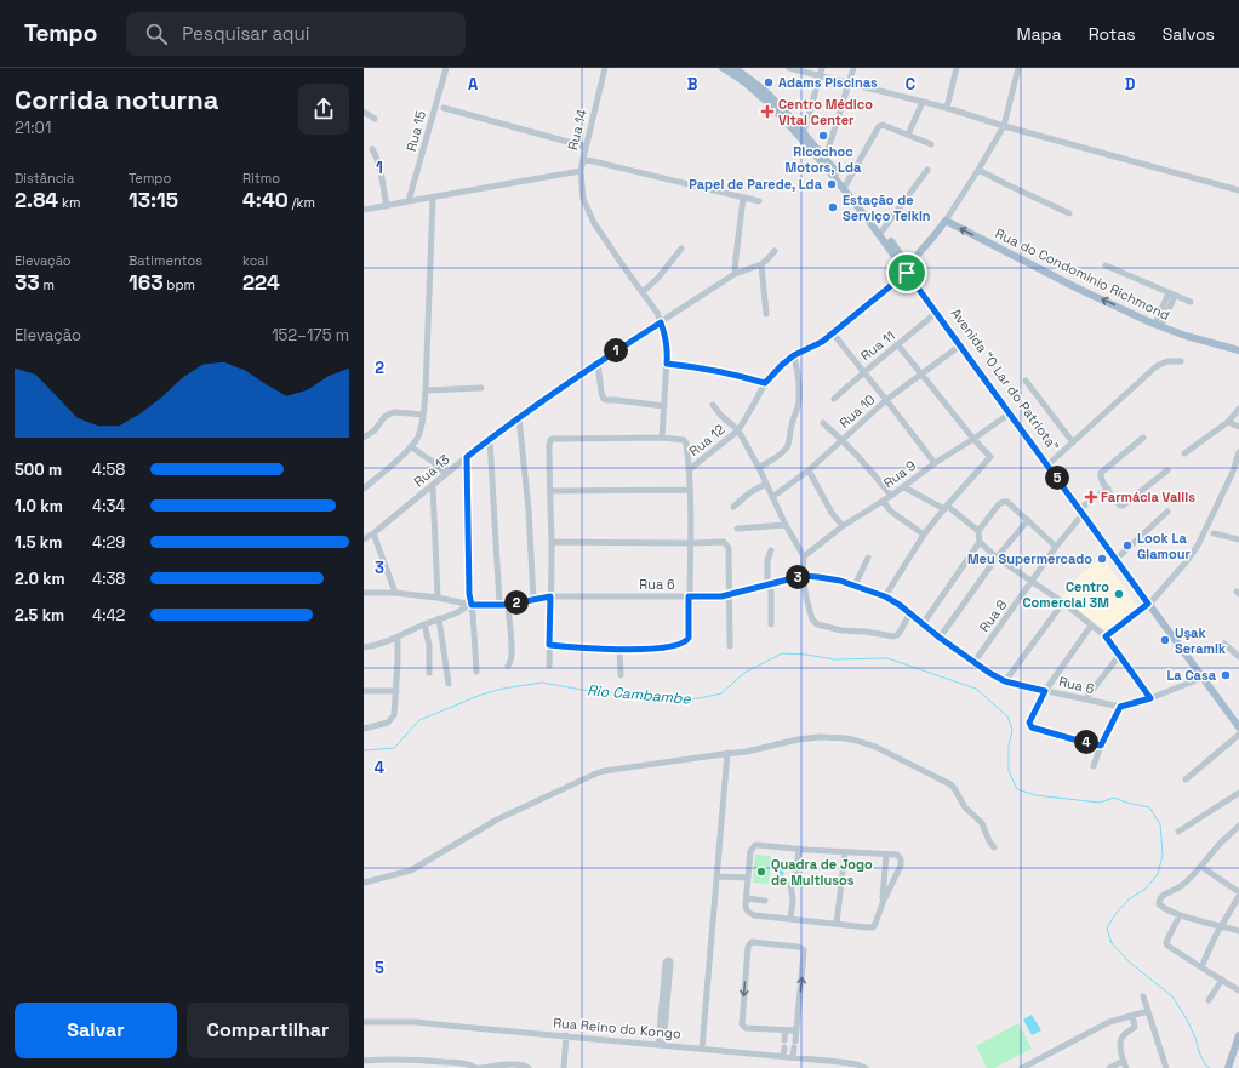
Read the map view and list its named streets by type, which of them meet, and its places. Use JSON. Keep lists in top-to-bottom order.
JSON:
{
  "streets": {
    "main road": ["Rua do Condominio Richmond", "Avenida \"O Lar do Patriota\""],
    "street": [
      "Rua 14",
      "Rua 15",
      "Rua 11",
      "Rua 10",
      "Rua 12",
      "Rua 13",
      "Rua 9",
      "Rua 6",
      "Rua 8",
      "Rua Reino do Kongo"
    ]
  },
  "crossings": [
    ["Rua 14", "Rua 13"],
    ["Rua 11", "Avenida \"O Lar do Patriota\""],
    ["Avenida \"O Lar do Patriota\"", "Rua 10"],
    ["Avenida \"O Lar do Patriota\"", "Rua 12"],
    ["Avenida \"O Lar do Patriota\"", "Rua 9"],
    ["Avenida \"O Lar do Patriota\"", "Rua 6"],
    ["Avenida \"O Lar do Patriota\"", "Rua 8"],
    ["Rua 6", "Rua 8"]
  ],
  "one_way": ["Rua do Condominio Richmond"],
  "water": ["Rio Cambambe"],
  "places": {
    "other": [
      "Adams Piscinas",
      "RIcochoc Motors, Lda",
      "Papel de Parede, Lda",
      "Estação de Serviço Telkin",
      "Look La Glamour",
      "Meu Supermercado",
      "Centro Comercial 3M",
      "Uşak Seramik",
      "La Casa",
      "Quadra de Jogo de Multiusos"
    ],
    "health": ["Centro Médico Vital Center", "Farmácia Vallis"]
  },
  "page": {
    "header": "Tempo",
    "search": "Pesquisar aqui",
    "nav": ["Mapa", "Rotas", "Salvos"],
    "heading": ["Corrida noturna", "21:01"],
    "stats": [
      ["Distância", "2.84 km"],
      ["Tempo", "13:15"],
      ["Ritmo", "4:40 /km"],
      ["Elevação", "33 m"],
      ["Batimentos", "163 bpm"],
      ["kcal", "224"]
    ],
    "chart": ["Elevação", "152–175 m"],
    "pins": [
      "1",
      "5",
      "3",
      "2",
      "4"
    ],
    "list": [
      {
        "name": "500 m",
        "note": "4:58"
      },
      {
        "name": "1.0 km",
        "note": "4:34"
      },
      {
        "name": "1.5 km",
        "note": "4:29"
      },
      {
        "name": "2.0 km",
        "note": "4:38"
      },
      {
        "name": "2.5 km",
        "note": "4:42"
      }
    ],
    "buttons": ["Salvar", "Compartilhar"]
  },
  "grid": {
    "columns": [
      "A",
      "B",
      "C",
      "D"
    ],
    "rows": [
      "1",
      "2",
      "3",
      "4",
      "5"
    ]
  }
}
